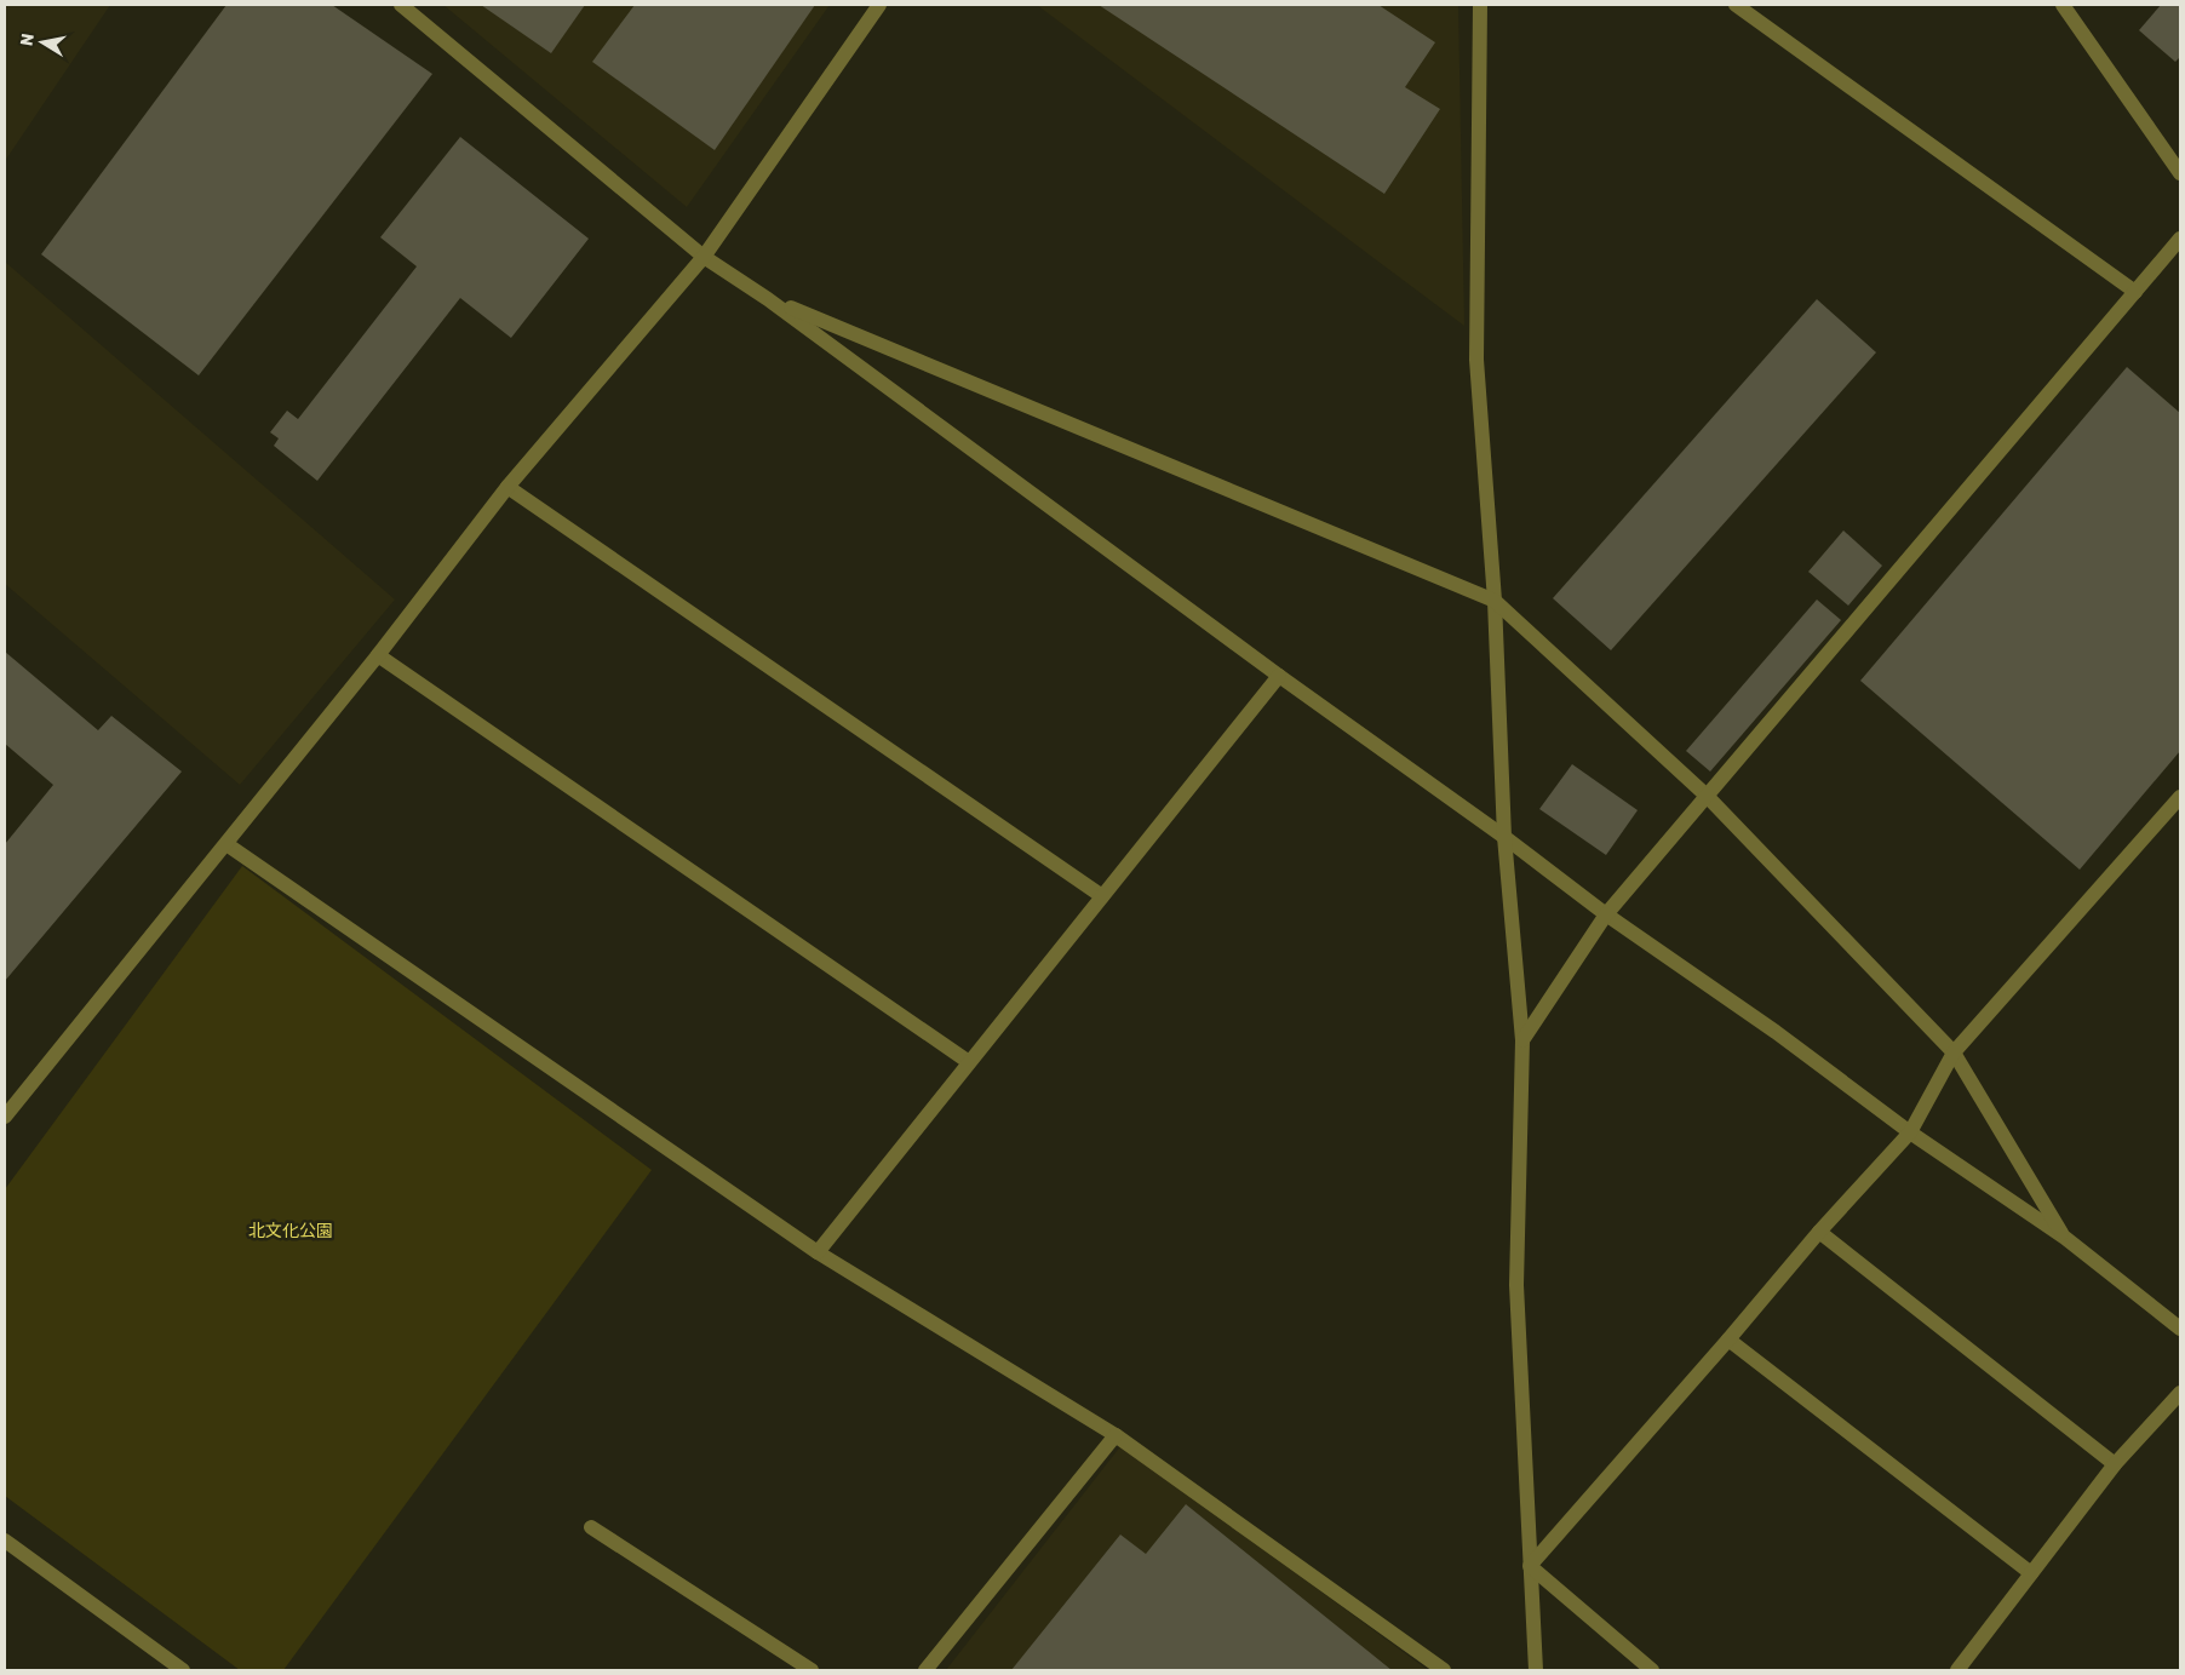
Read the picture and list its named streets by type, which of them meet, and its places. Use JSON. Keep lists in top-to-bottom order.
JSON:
{
  "parks": ["北文化公園"],
  "north": "left"
}
